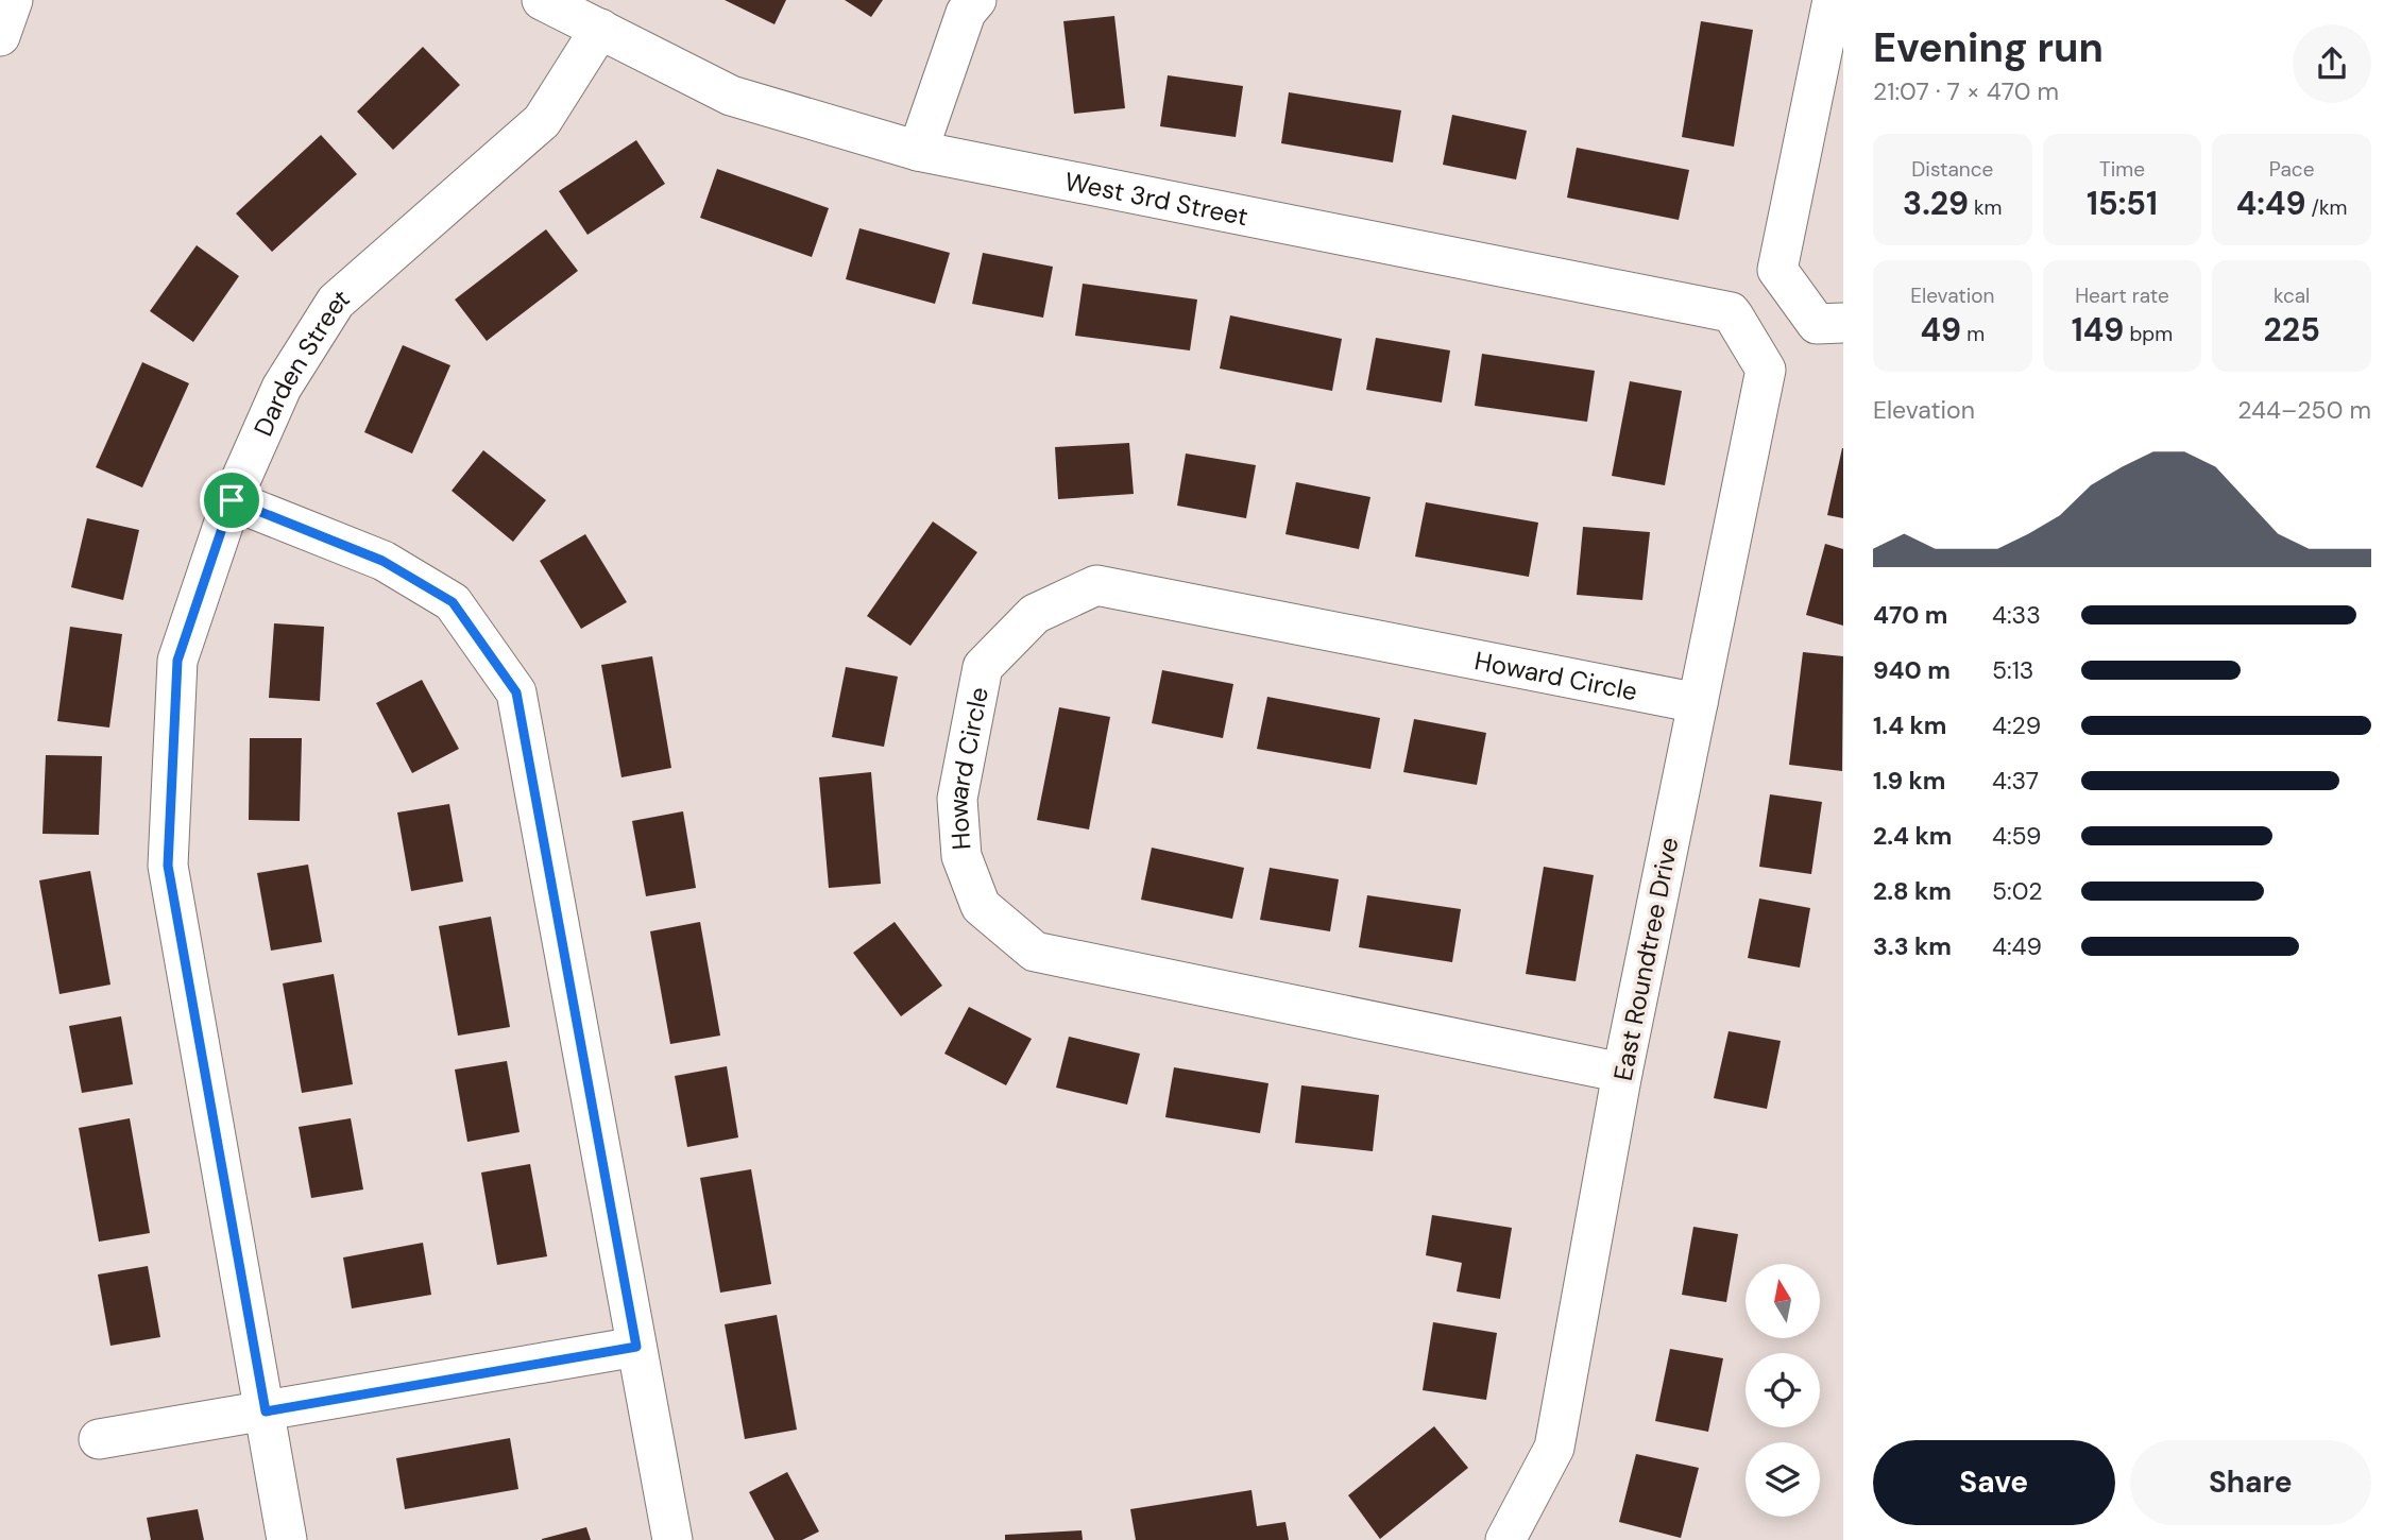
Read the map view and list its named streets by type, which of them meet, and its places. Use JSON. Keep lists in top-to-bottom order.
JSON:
{
  "streets": {
    "street": [
      "West 3rd Street",
      "Darden Street",
      "Howard Circle",
      "East Roundtree Drive"
    ]
  },
  "crossings": [
    ["West 3rd Street", "Darden Street"],
    ["West 3rd Street", "East Roundtree Drive"],
    ["Howard Circle", "East Roundtree Drive"]
  ],
  "north": "top",
  "page": {
    "heading": ["Evening run", "21:07 · 7 × 470 m"],
    "stats": [
      ["Distance", "3.29 km"],
      ["Time", "15:51"],
      ["Pace", "4:49 /km"],
      ["Elevation", "49 m"],
      ["Heart rate", "149 bpm"],
      ["kcal", "225"]
    ],
    "chart": ["Elevation", "244–250 m"],
    "list": [
      {
        "name": "470 m",
        "note": "4:33"
      },
      {
        "name": "940 m",
        "note": "5:13"
      },
      {
        "name": "1.4 km",
        "note": "4:29"
      },
      {
        "name": "1.9 km",
        "note": "4:37"
      },
      {
        "name": "2.4 km",
        "note": "4:59"
      },
      {
        "name": "2.8 km",
        "note": "5:02"
      },
      {
        "name": "3.3 km",
        "note": "4:49"
      }
    ],
    "buttons": ["Save", "Share"]
  }
}
